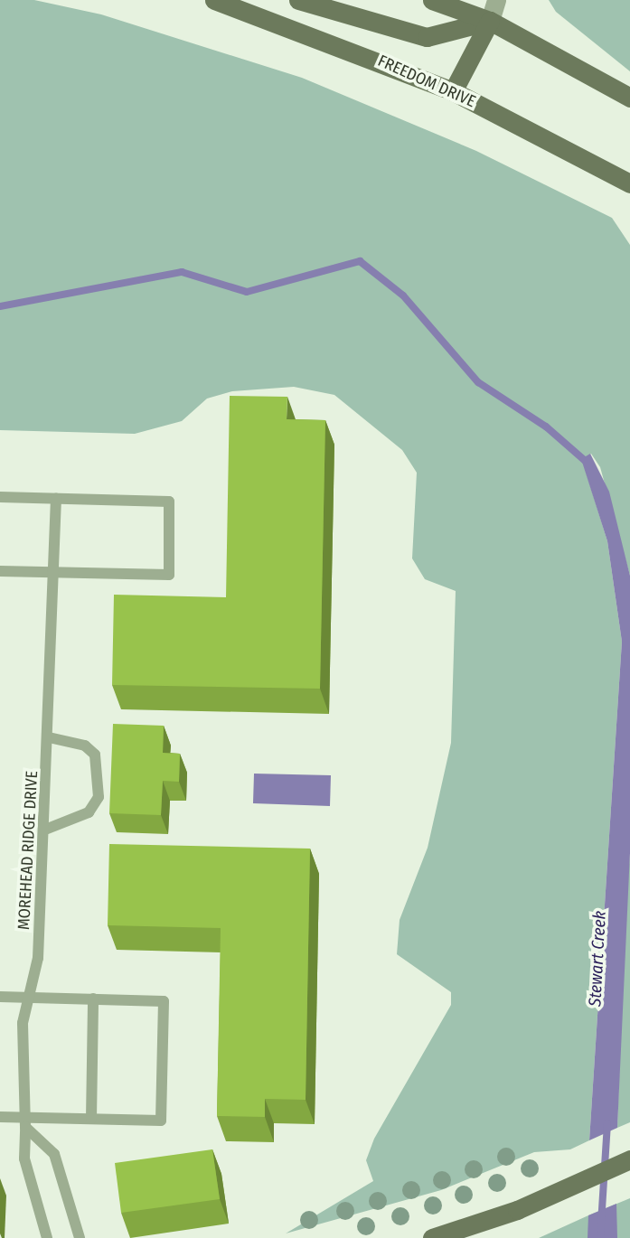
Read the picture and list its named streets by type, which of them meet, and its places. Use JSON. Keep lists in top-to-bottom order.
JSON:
{
  "streets": {
    "main road": ["FREEDOM DRIVE"],
    "lane": ["MOREHEAD RIDGE DRIVE"]
  },
  "water": ["Stewart Creek"]
}
